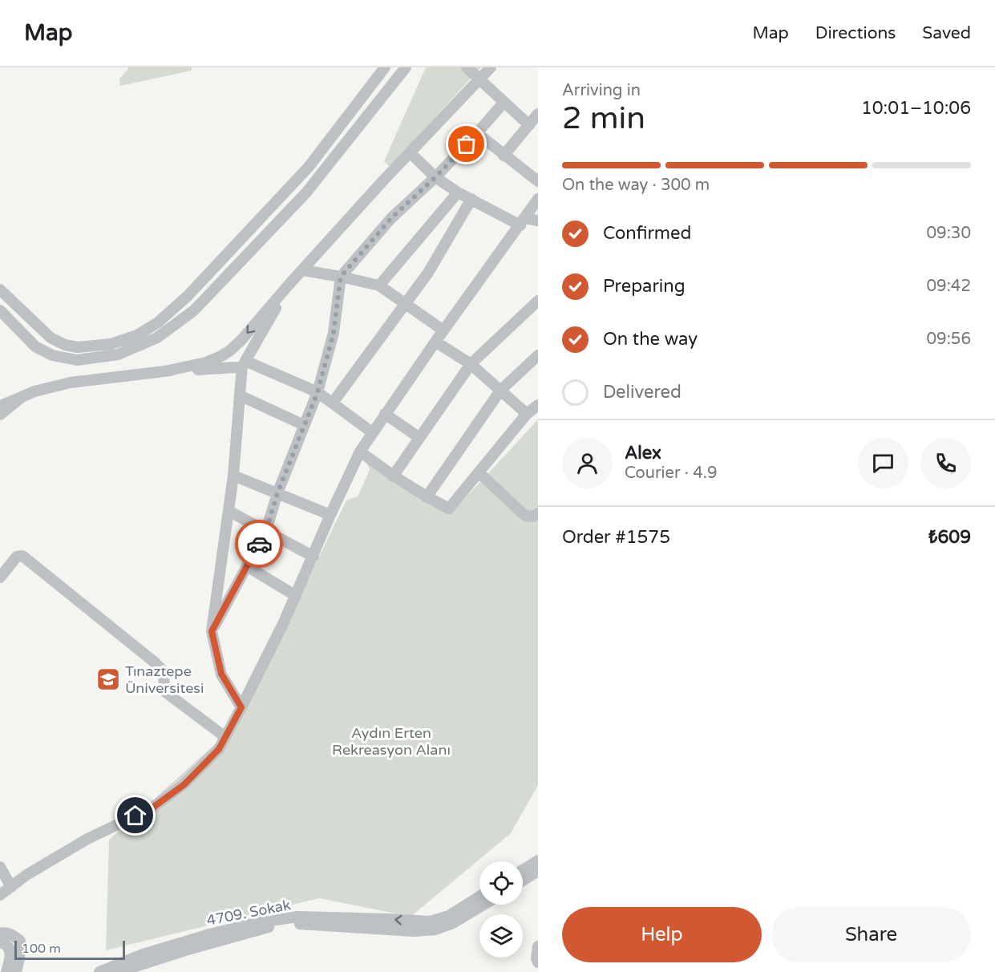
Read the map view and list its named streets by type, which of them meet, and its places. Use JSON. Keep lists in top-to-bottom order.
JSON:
{
  "streets": {
    "street": ["4709. Sokak"]
  },
  "parks": ["Aydın Erten Rekreasyon Alanı"],
  "places": {
    "school or university": ["Tınaztepe Üniversitesi"]
  },
  "scale_bar": "100 m",
  "page": {
    "header": "Map",
    "nav": ["Map", "Directions", "Saved"],
    "heading": ["2 min", "Arriving in", "10:01–10:06"],
    "panel": [
      "Alex",
      "Courier · 4.9",
      "Order #1575",
      "₺609"
    ],
    "bar": "On the way · 300 m",
    "list": [
      ["Confirmed", "09:30"],
      ["Preparing", "09:42"],
      ["On the way", "09:56"],
      "Delivered"
    ],
    "buttons": ["Help", "Share"],
    "scale": "100 m"
  }
}
